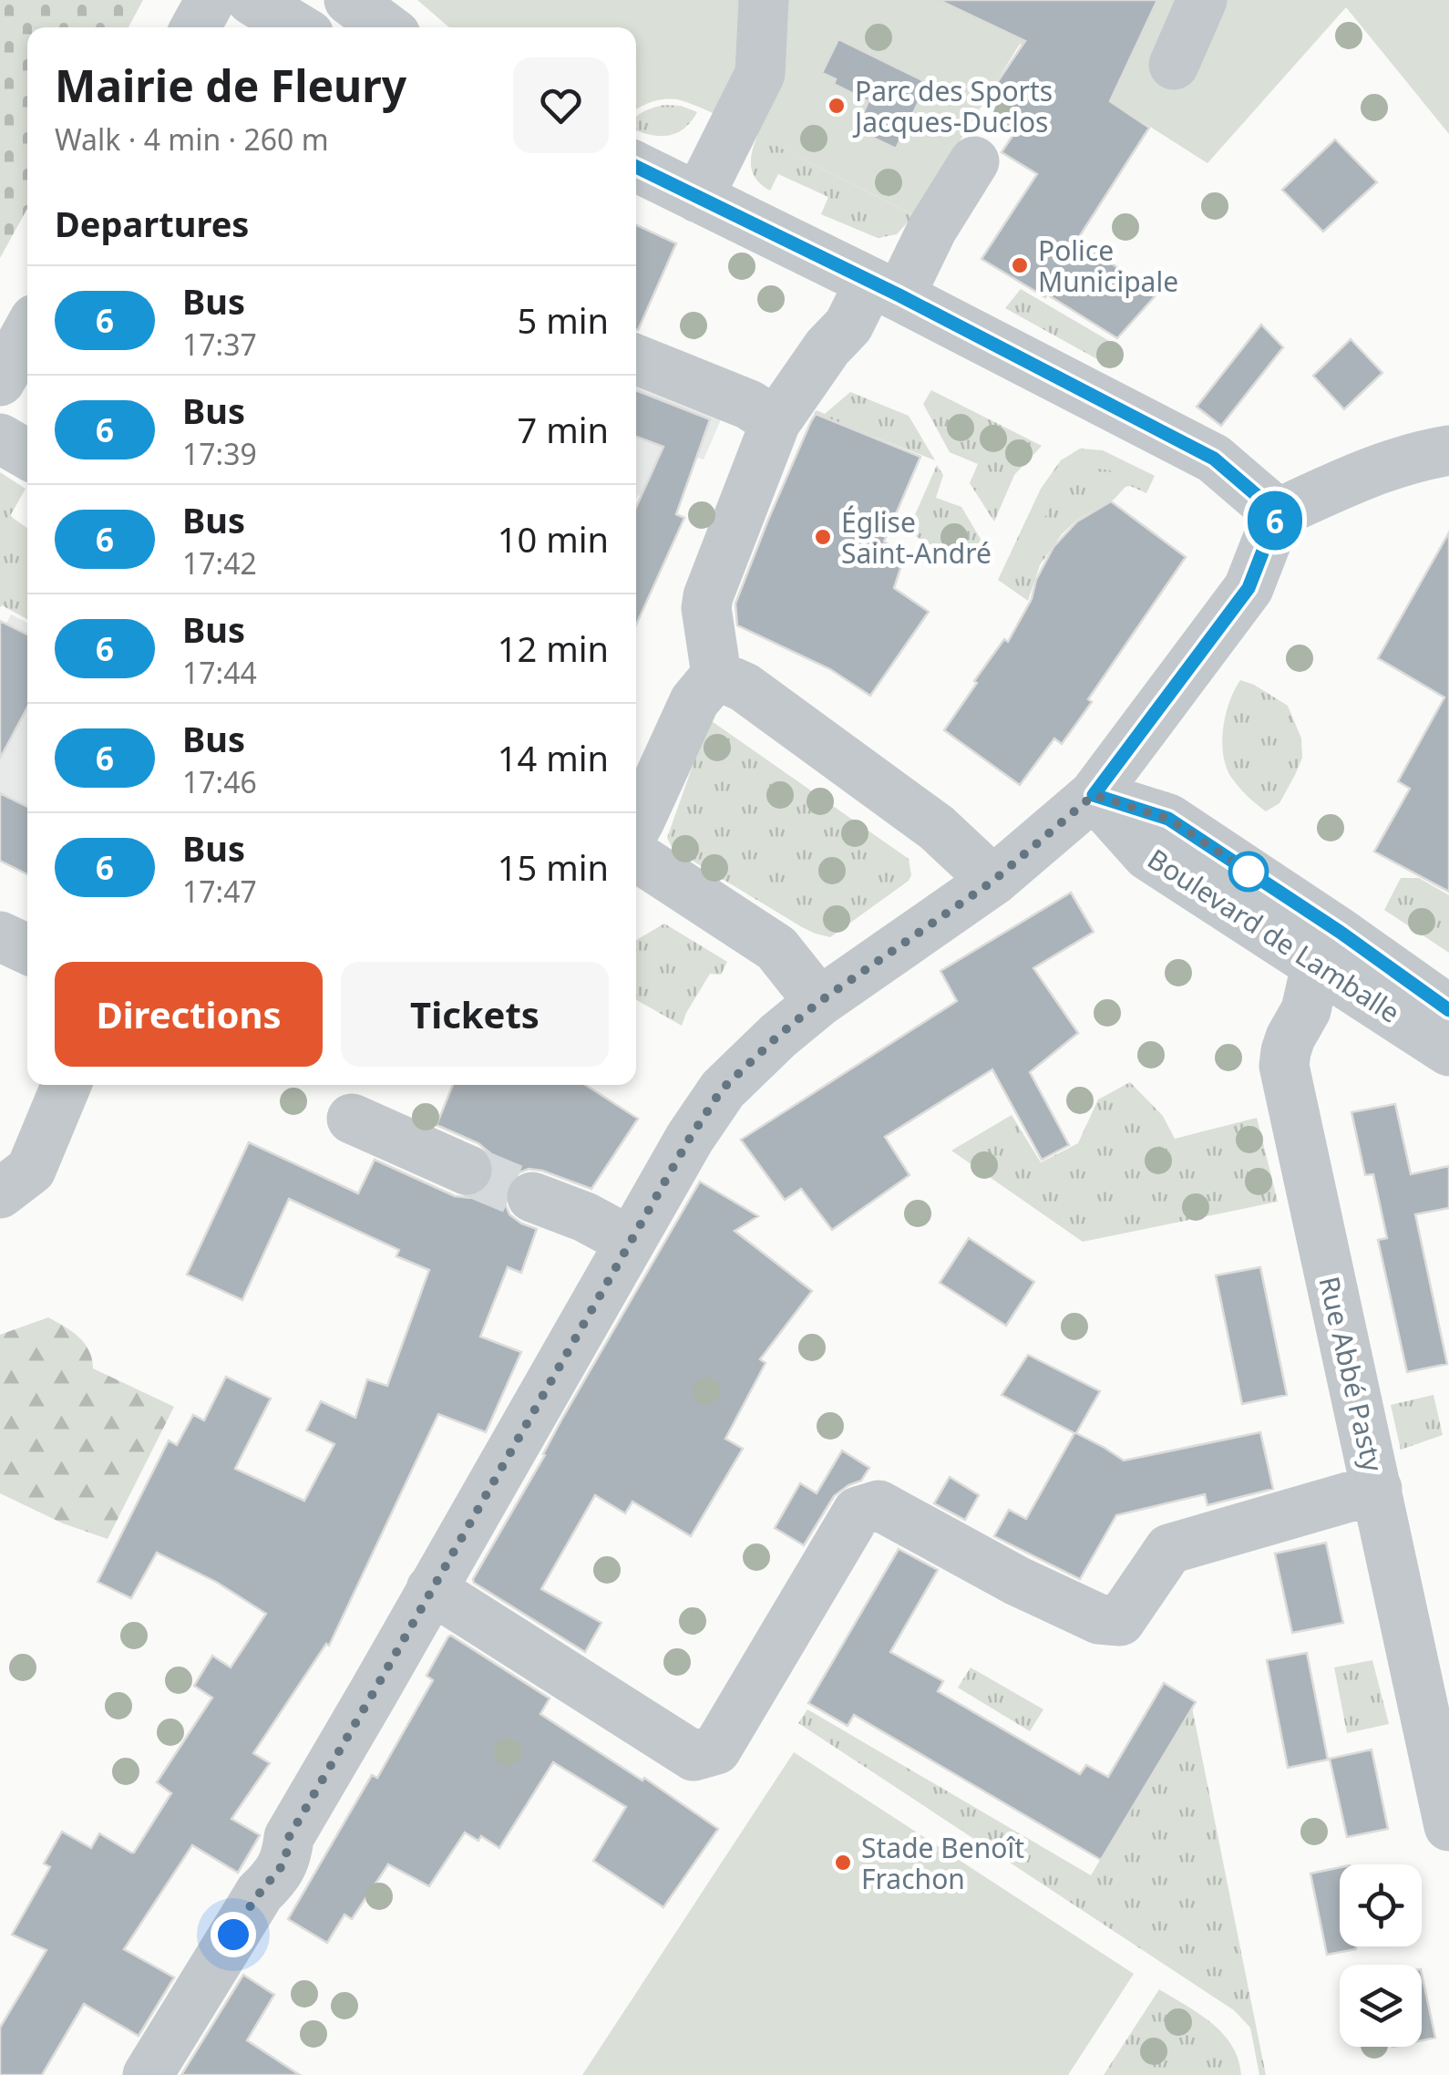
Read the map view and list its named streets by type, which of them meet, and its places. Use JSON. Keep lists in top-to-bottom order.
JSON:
{
  "streets": {
    "street": ["Boulevard de Lamballe", "Rue Abbé Pasty"]
  },
  "crossings": [
    ["Boulevard de Lamballe", "Rue Abbé Pasty"]
  ],
  "places": [
    "Parc des Sports Jacques-Duclos",
    "Police Municipale",
    "Église Saint-André",
    "Stade Benoît Frachon"
  ],
  "lines": ["bus line 6"],
  "page": {
    "on_map": "6",
    "heading": [
      ["Mairie de Fleury", "Walk · 4 min · 260 m"],
      "Departures"
    ],
    "list": [
      {
        "mark": "6",
        "name": "Bus",
        "note": "17:37",
        "value": "5 min"
      },
      {
        "mark": "6",
        "name": "Bus",
        "note": "17:39",
        "value": "7 min"
      },
      {
        "mark": "6",
        "name": "Bus",
        "note": "17:42",
        "value": "10 min"
      },
      {
        "mark": "6",
        "name": "Bus",
        "note": "17:44",
        "value": "12 min"
      },
      {
        "mark": "6",
        "name": "Bus",
        "note": "17:46",
        "value": "14 min"
      },
      {
        "mark": "6",
        "name": "Bus",
        "note": "17:47",
        "value": "15 min"
      }
    ],
    "buttons": ["Directions", "Tickets"]
  }
}
